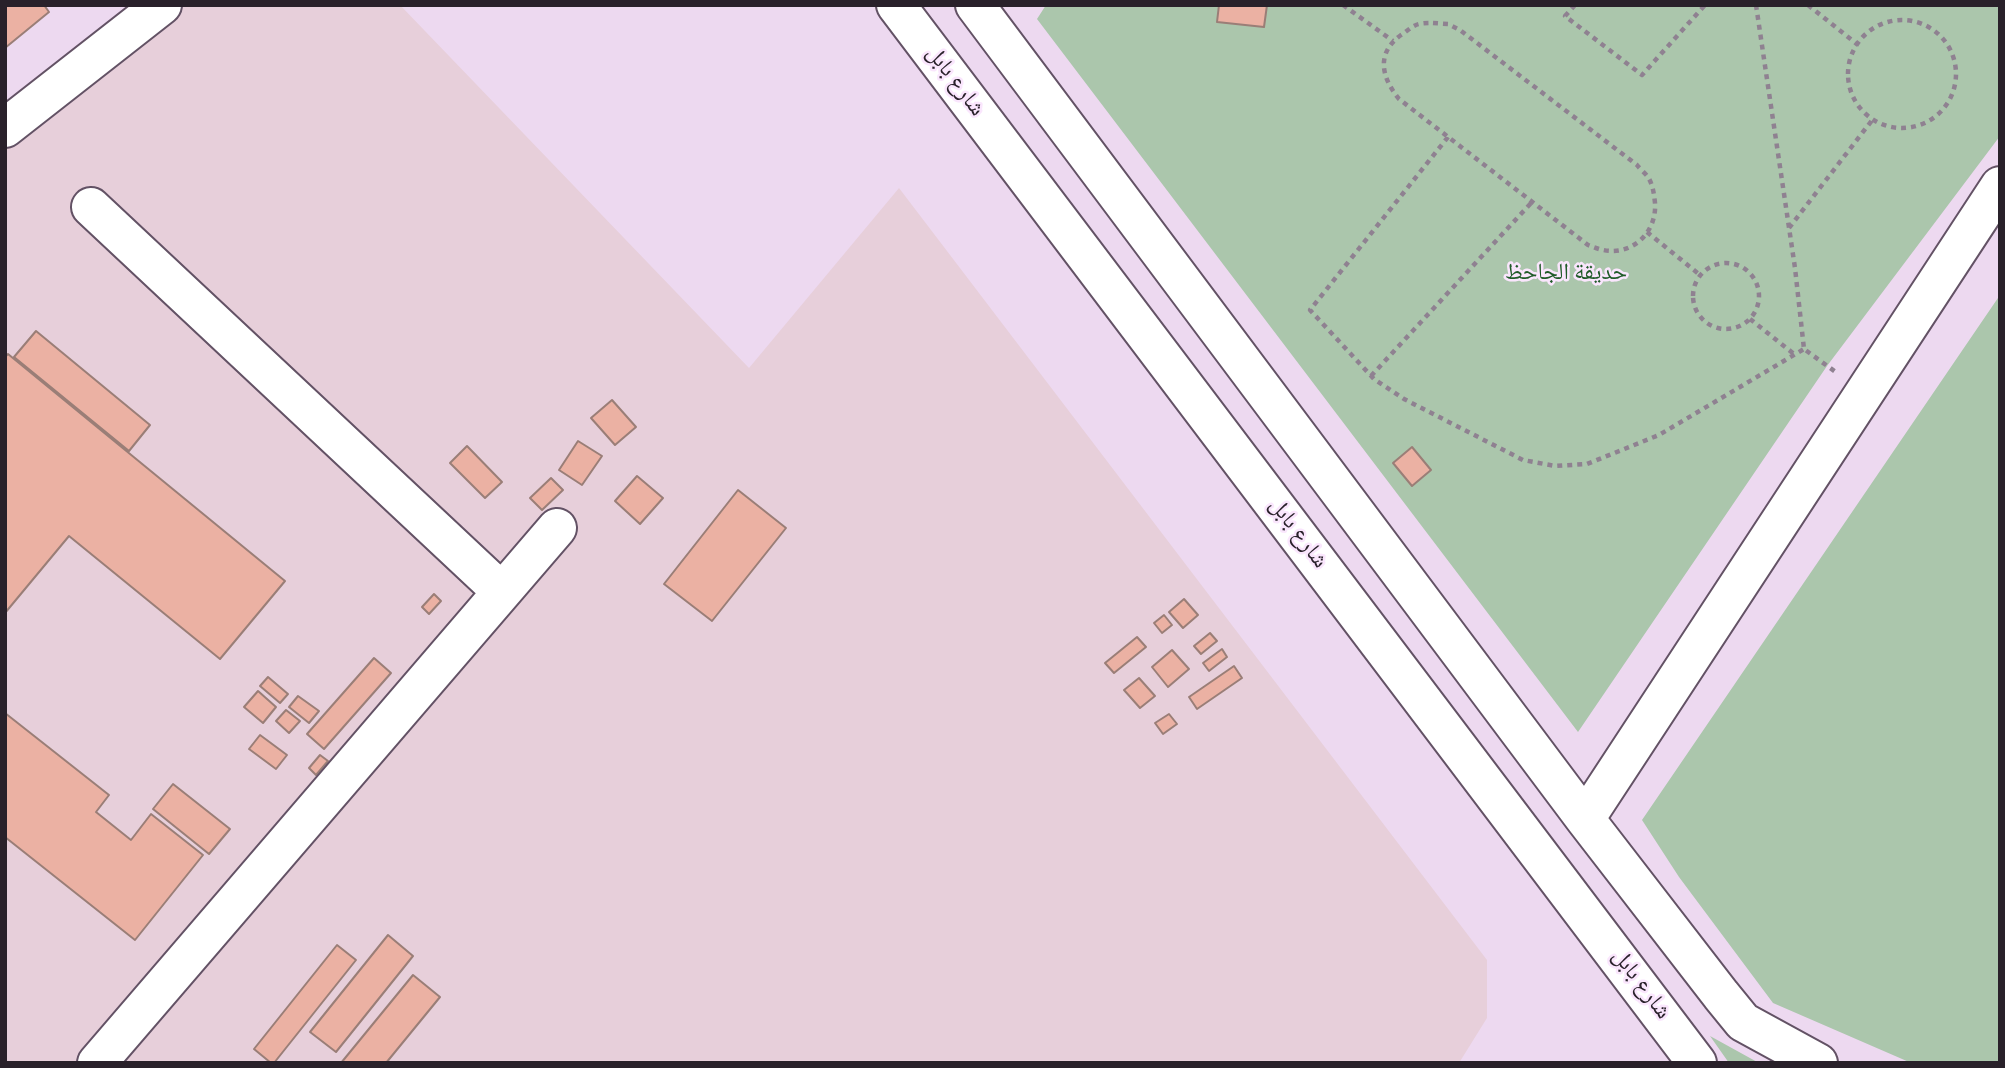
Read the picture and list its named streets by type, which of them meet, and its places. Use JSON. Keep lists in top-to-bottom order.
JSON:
{
  "streets": {
    "street": ["شارع بابل"]
  },
  "parks": ["حديقة الجاحظ"]
}
